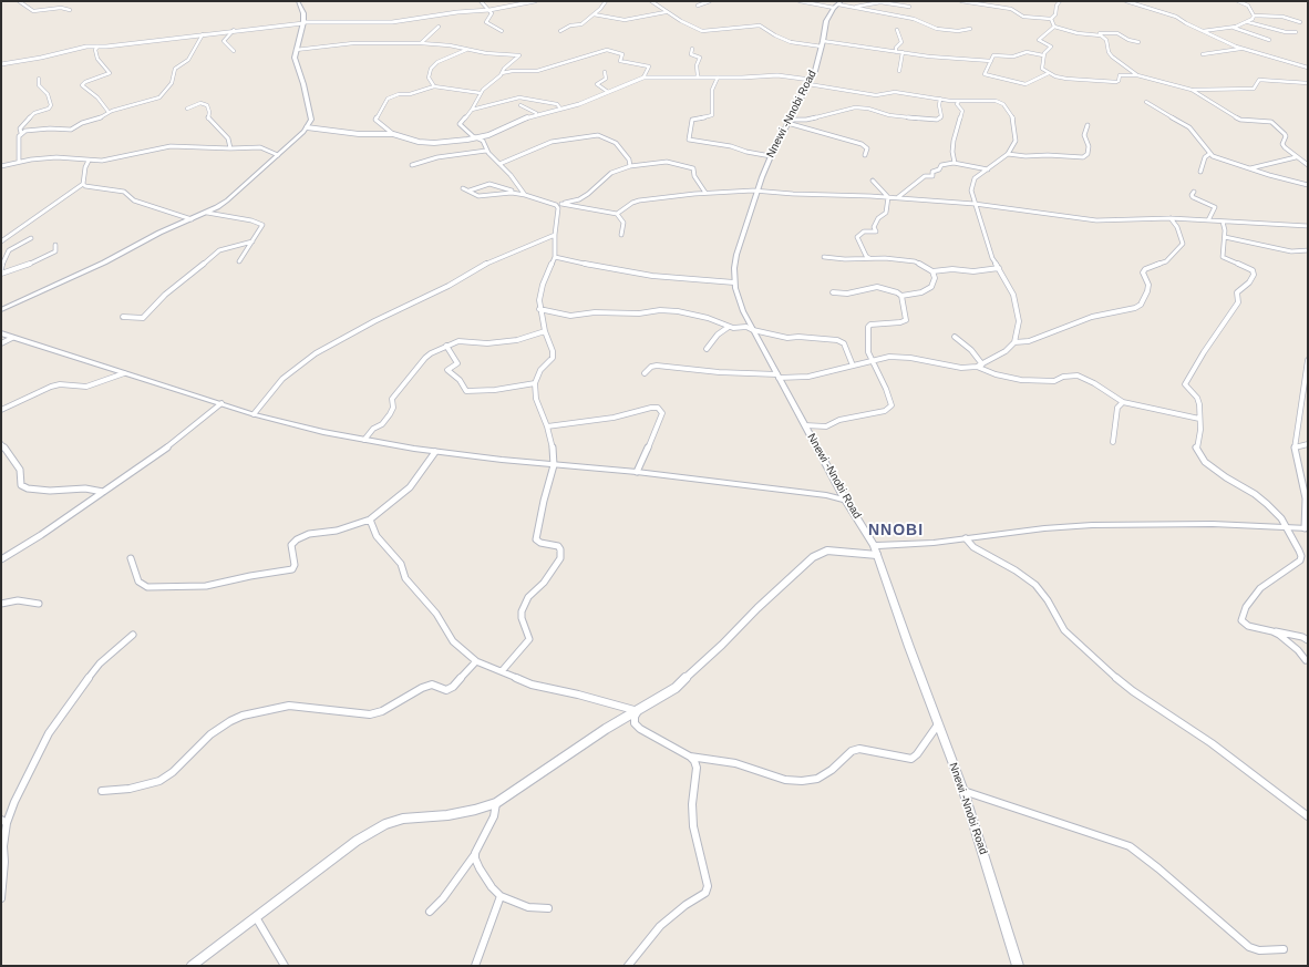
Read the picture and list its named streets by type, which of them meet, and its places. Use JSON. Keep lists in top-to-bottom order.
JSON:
{
  "streets": {
    "main road": ["Nnewi -Nnobi Road"]
  },
  "districts": ["NNOBI"]
}
